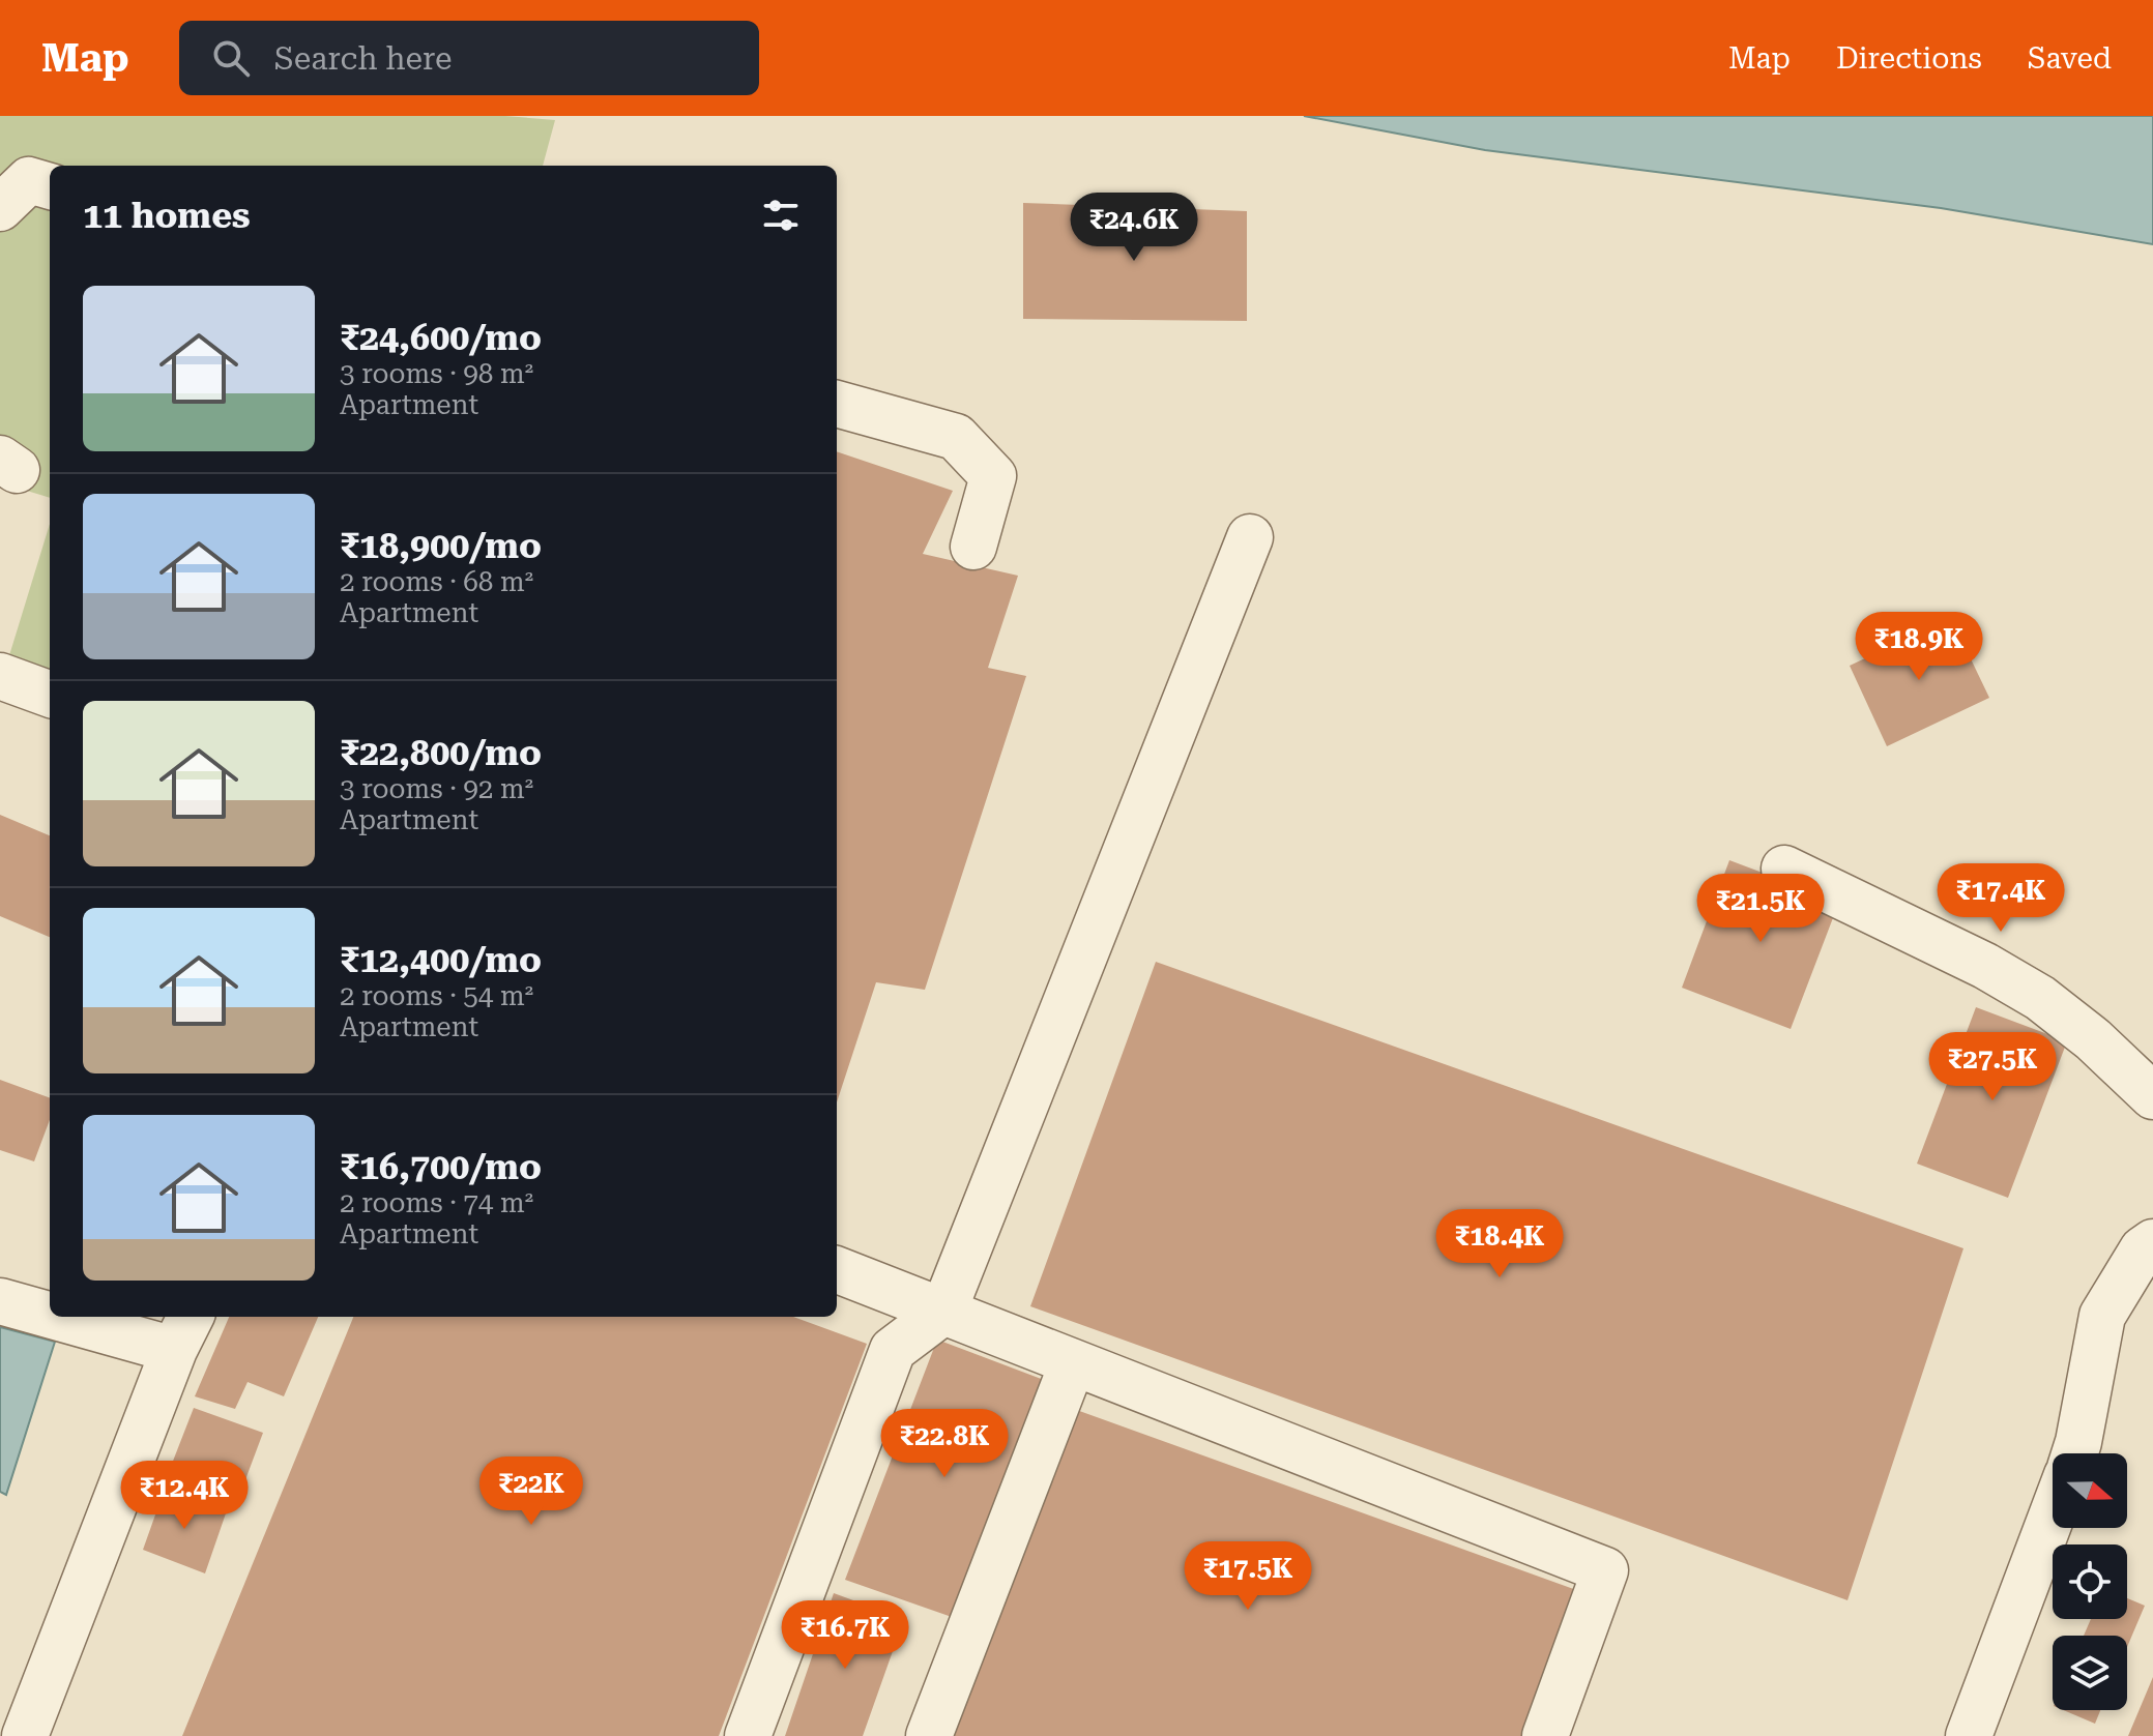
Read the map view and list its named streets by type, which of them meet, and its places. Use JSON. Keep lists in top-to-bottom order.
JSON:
{
  "north": "right",
  "page": {
    "header": "Map",
    "search": "Search here",
    "nav": ["Map", "Directions", "Saved"],
    "heading": "11 homes",
    "price": [
      "₹24.6K",
      "₹18.9K",
      "₹17.4K",
      "₹21.5K",
      "₹27.5K",
      "₹18.4K",
      "₹22.8K",
      "₹22K",
      "₹12.4K",
      "₹17.5K",
      "₹16.7K"
    ],
    "list": [
      {
        "name": "₹24,600/mo",
        "note": "3 rooms · 98 m² · Apartment"
      },
      {
        "name": "₹18,900/mo",
        "note": "2 rooms · 68 m² · Apartment"
      },
      {
        "name": "₹22,800/mo",
        "note": "3 rooms · 92 m² · Apartment"
      },
      {
        "name": "₹12,400/mo",
        "note": "2 rooms · 54 m² · Apartment"
      },
      {
        "name": "₹16,700/mo",
        "note": "2 rooms · 74 m² · Apartment"
      }
    ]
  }
}
